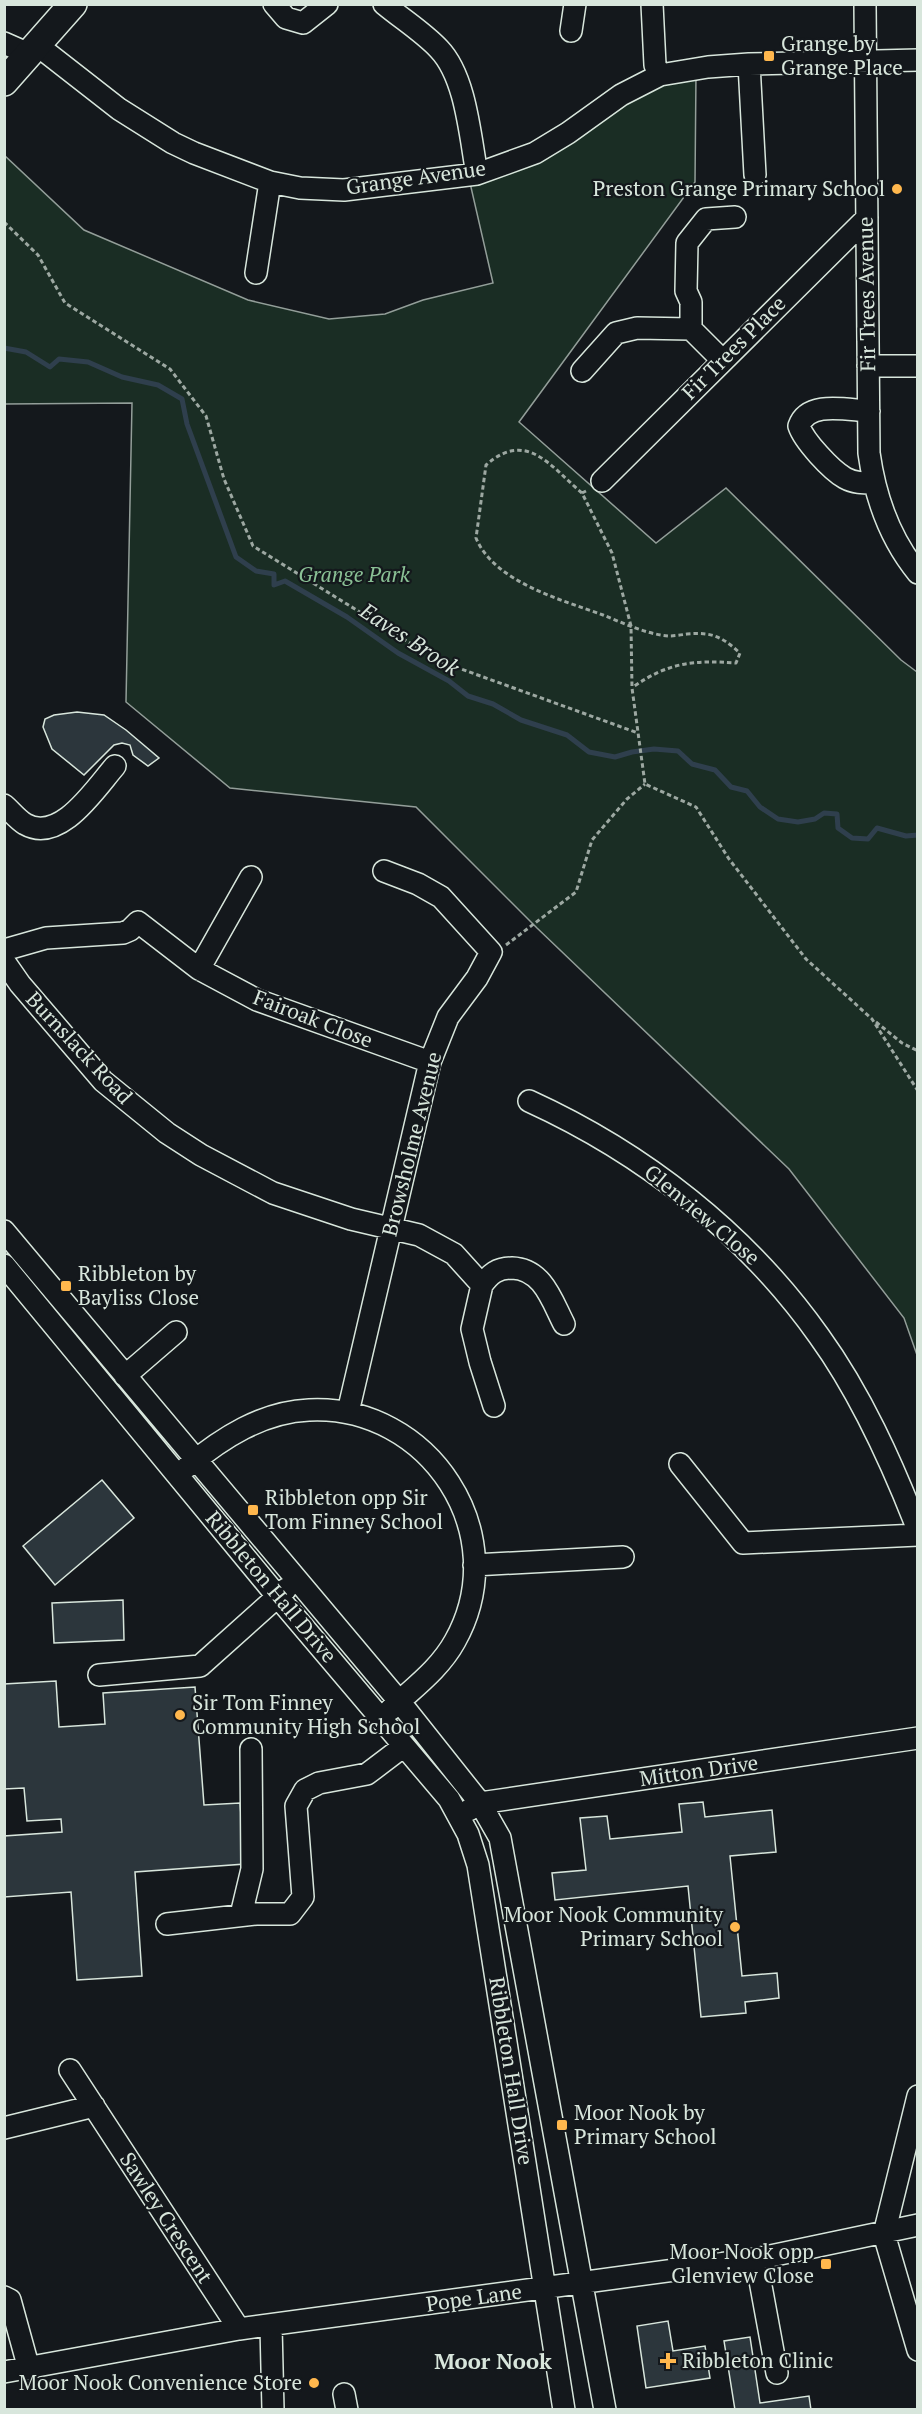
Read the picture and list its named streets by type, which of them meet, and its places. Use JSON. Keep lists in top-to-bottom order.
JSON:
{
  "streets": {
    "street": [
      "Grange Avenue",
      "Fir Trees Avenue",
      "Fir Trees Place",
      "Fairoak Close",
      "Burnslack Road",
      "Browsholme Avenue",
      "Glenview Close",
      "Ribbleton Hall Drive",
      "Mitton Drive",
      "Sawley Crescent",
      "Pope Lane"
    ]
  },
  "crossings": [
    ["Grange Avenue", "Fir Trees Avenue"],
    ["Fir Trees Avenue", "Fir Trees Place"],
    ["Fairoak Close", "Browsholme Avenue"],
    ["Burnslack Road", "Browsholme Avenue"],
    ["Ribbleton Hall Drive", "Mitton Drive"],
    ["Ribbleton Hall Drive", "Pope Lane"],
    ["Sawley Crescent", "Pope Lane"]
  ],
  "districts": ["Moor Nook"],
  "water": ["Eaves Brook"],
  "parks": ["Grange Park"],
  "places": {
    "transit": [
      "Grange by Grange Place",
      "Ribbleton by Bayliss Close",
      "Ribbleton opp Sir Tom Finney School",
      "Moor Nook by Primary School",
      "Moor Nook opp Glenview Close"
    ],
    "other": [
      "Preston Grange Primary School",
      "Sir Tom Finney Community High School",
      "Moor Nook Community Primary School",
      "Moor Nook Convenience Store"
    ],
    "health": ["Ribbleton Clinic"]
  }
}
